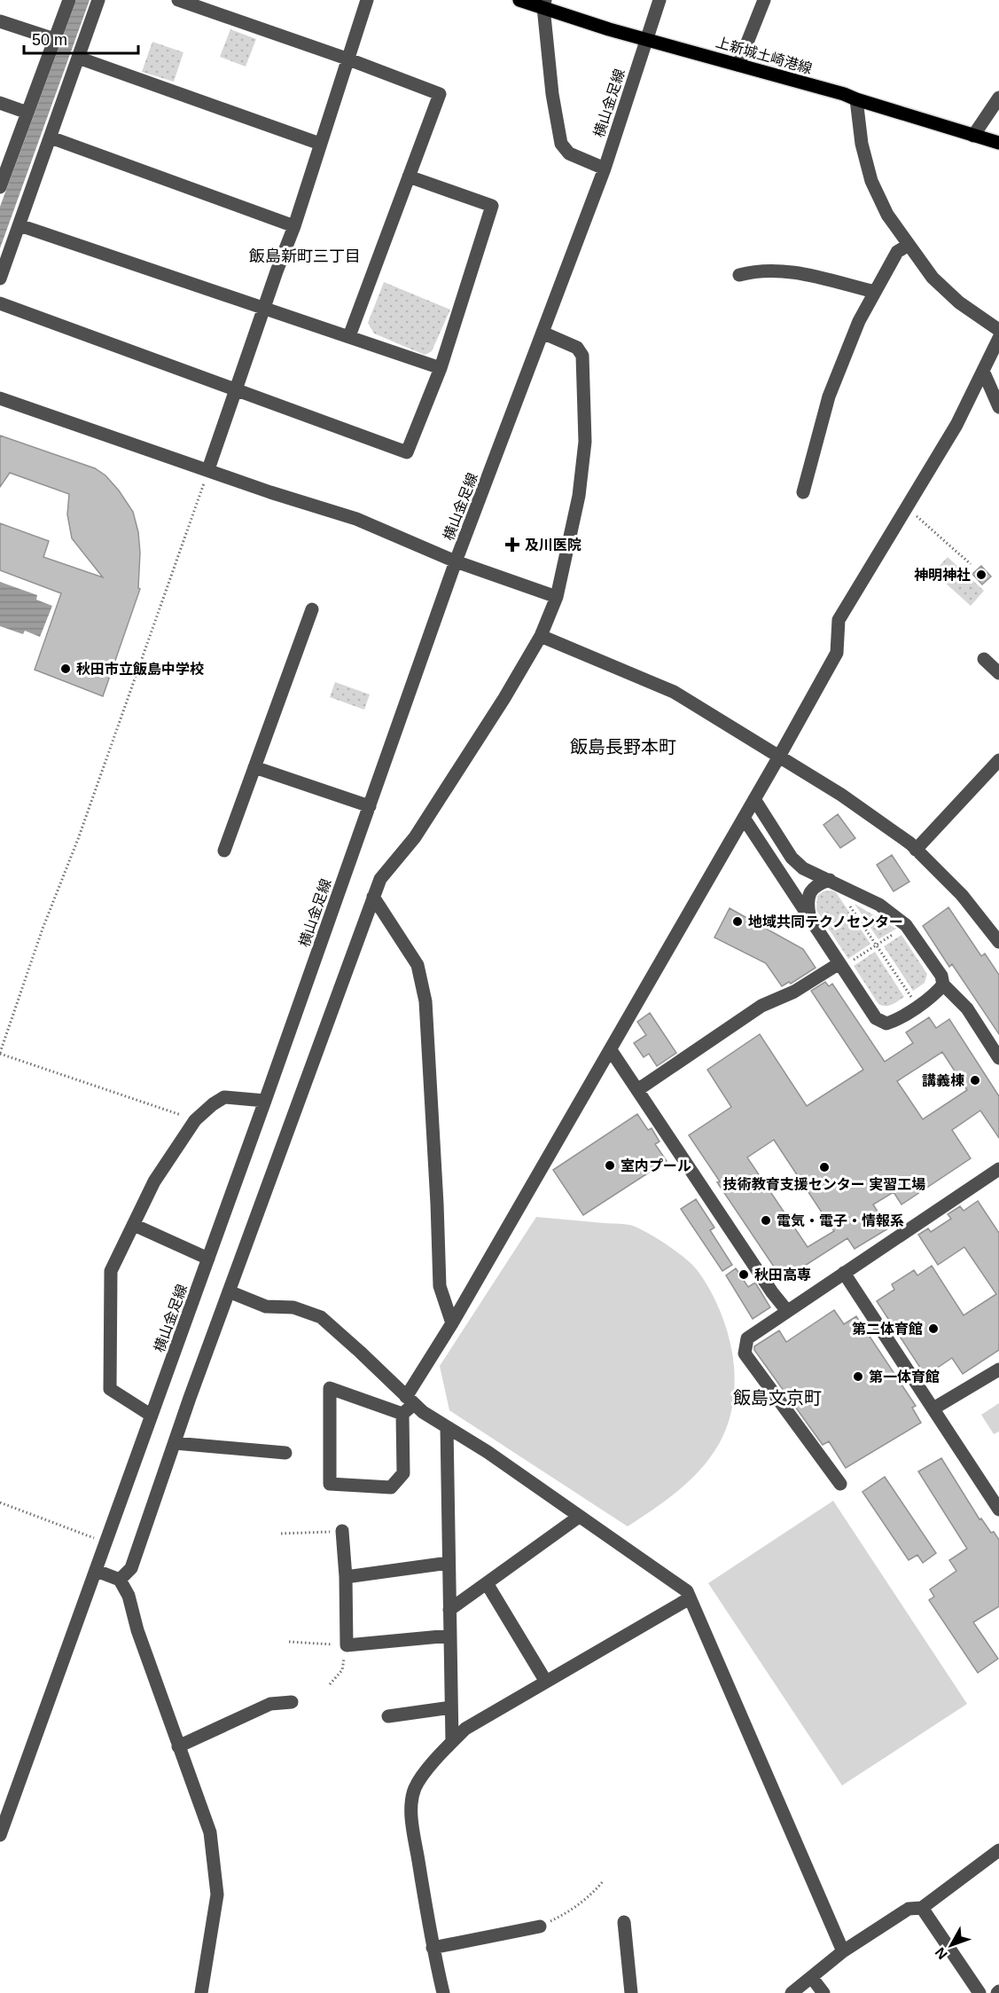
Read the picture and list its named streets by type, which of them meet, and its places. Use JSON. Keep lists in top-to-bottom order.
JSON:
{
  "streets": {
    "main road": ["上新城土崎港線"],
    "street": ["横山金足線"]
  },
  "crossings": [
    ["上新城土崎港線", "横山金足線"]
  ],
  "districts": ["飯島新町三丁目", "飯島長野本町", "飯島文京町"],
  "places": {
    "health": ["及川医院"],
    "other": [
      "神明神社",
      "秋田市立飯島中学校",
      "地域共同テクノセンター",
      "講義棟",
      "室内プール",
      "技術教育支援センター 実習工場",
      "電気・電子・情報系",
      "秋田高専",
      "第二体育館",
      "第一体育館"
    ]
  },
  "scale_bar": "50 m",
  "north": "bottom left"
}
